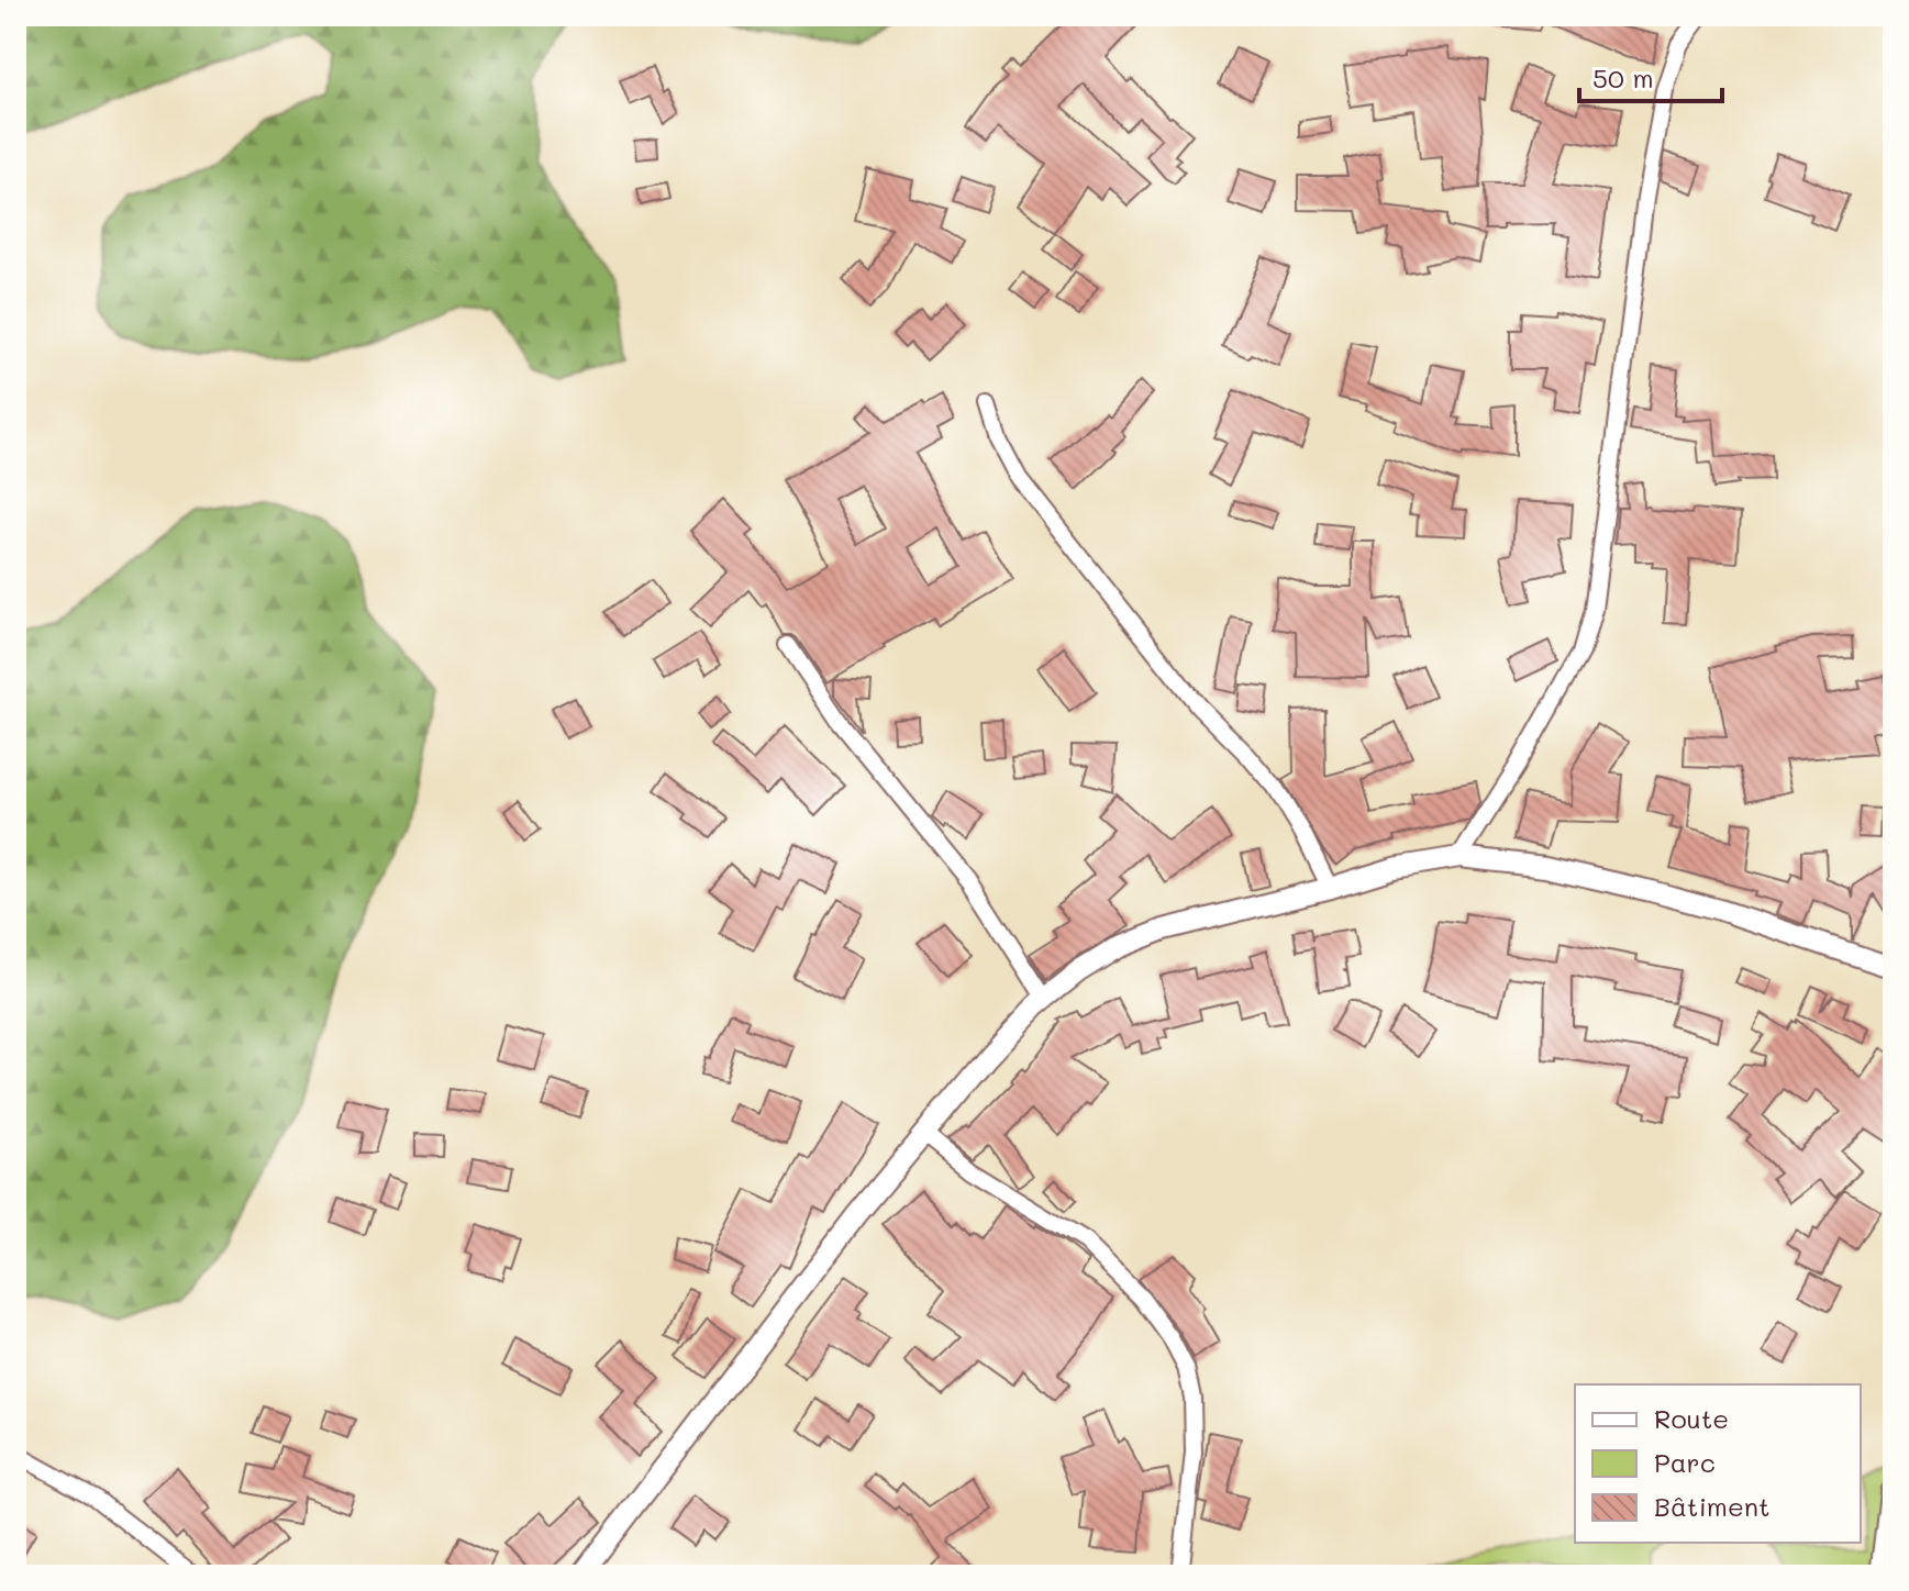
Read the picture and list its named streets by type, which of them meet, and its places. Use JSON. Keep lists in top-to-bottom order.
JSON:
{
  "legend": ["Route", "Parc", "Bâtiment"],
  "scale_bar": "50 m"
}
